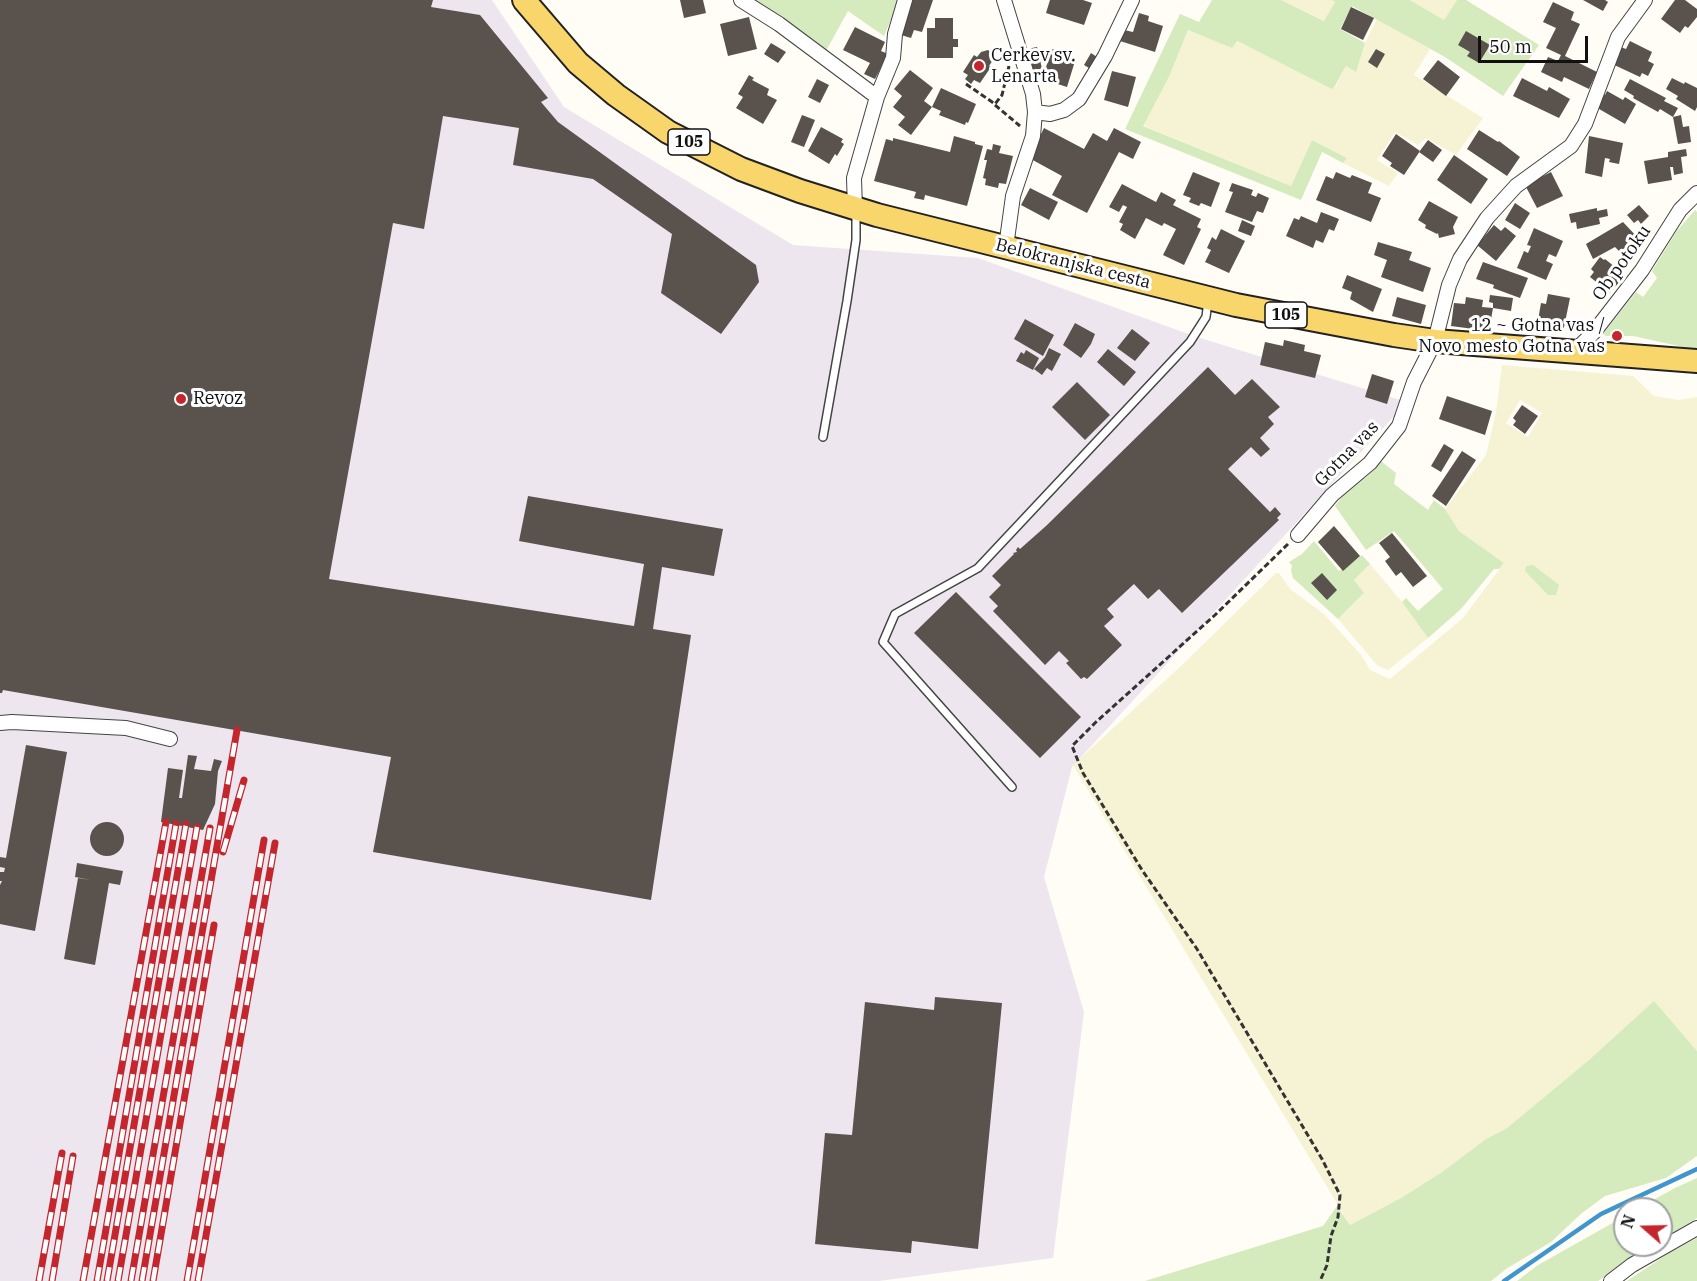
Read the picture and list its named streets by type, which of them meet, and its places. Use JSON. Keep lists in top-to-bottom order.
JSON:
{
  "streets": {
    "main road": ["105", "Belokranjska cesta"],
    "street": ["Ob potoku", "Gotna vas"]
  },
  "crossings": [
    ["Ob potoku", "Belokranjska cesta"],
    ["Belokranjska cesta", "Gotna vas"]
  ],
  "places": ["Cerkev sv. Lenarta", "12 ~ Gotna vas / Novo mesto Gotna vas", "Revoz"],
  "scale_bar": "50 m",
  "north": "left"
}
